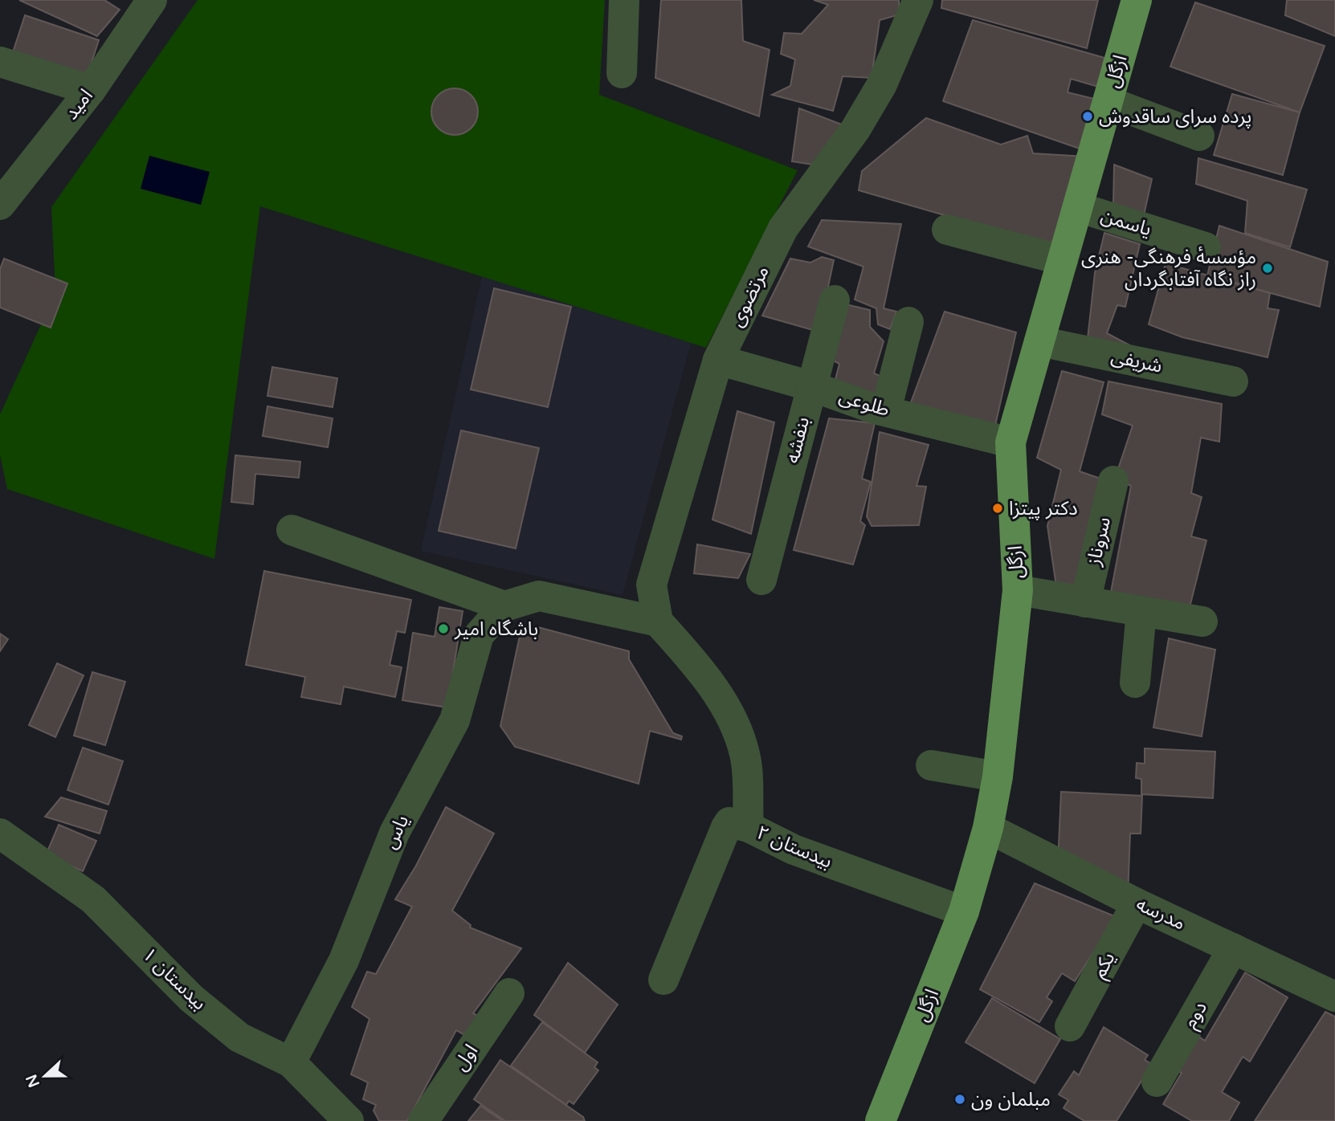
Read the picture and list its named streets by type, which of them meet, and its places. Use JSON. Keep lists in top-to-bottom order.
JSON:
{
  "streets": {
    "main road": ["ازگل"],
    "street": [
      "امید",
      "یاسمن",
      "مرتضوی",
      "شریفی",
      "طلوعی",
      "بنفشه",
      "سروناز",
      "یاس",
      "بیدستان ۲",
      "مدرسه",
      "یکم",
      "بیدستان ۱",
      "دوم",
      "اول"
    ]
  },
  "crossings": [
    ["ازگل", "یاسمن"],
    ["ازگل", "شریفی"],
    ["ازگل", "طلوعی"],
    ["ازگل", "بیدستان ۲"],
    ["ازگل", "مدرسه"],
    ["مرتضوی", "طلوعی"],
    ["مرتضوی", "بیدستان ۲"],
    ["طلوعی", "بنفشه"],
    ["یاس", "بیدستان ۱"],
    ["مدرسه", "یکم"],
    ["مدرسه", "دوم"]
  ],
  "places": [
    "پرده سرای ساقدوش",
    "مؤسسۀ فرهنگی- هنری راز نگاه آفتابگردان",
    "دکتر پیتزا",
    "باشگاه امیر",
    "مبلمان ون"
  ],
  "north": "left"
}
